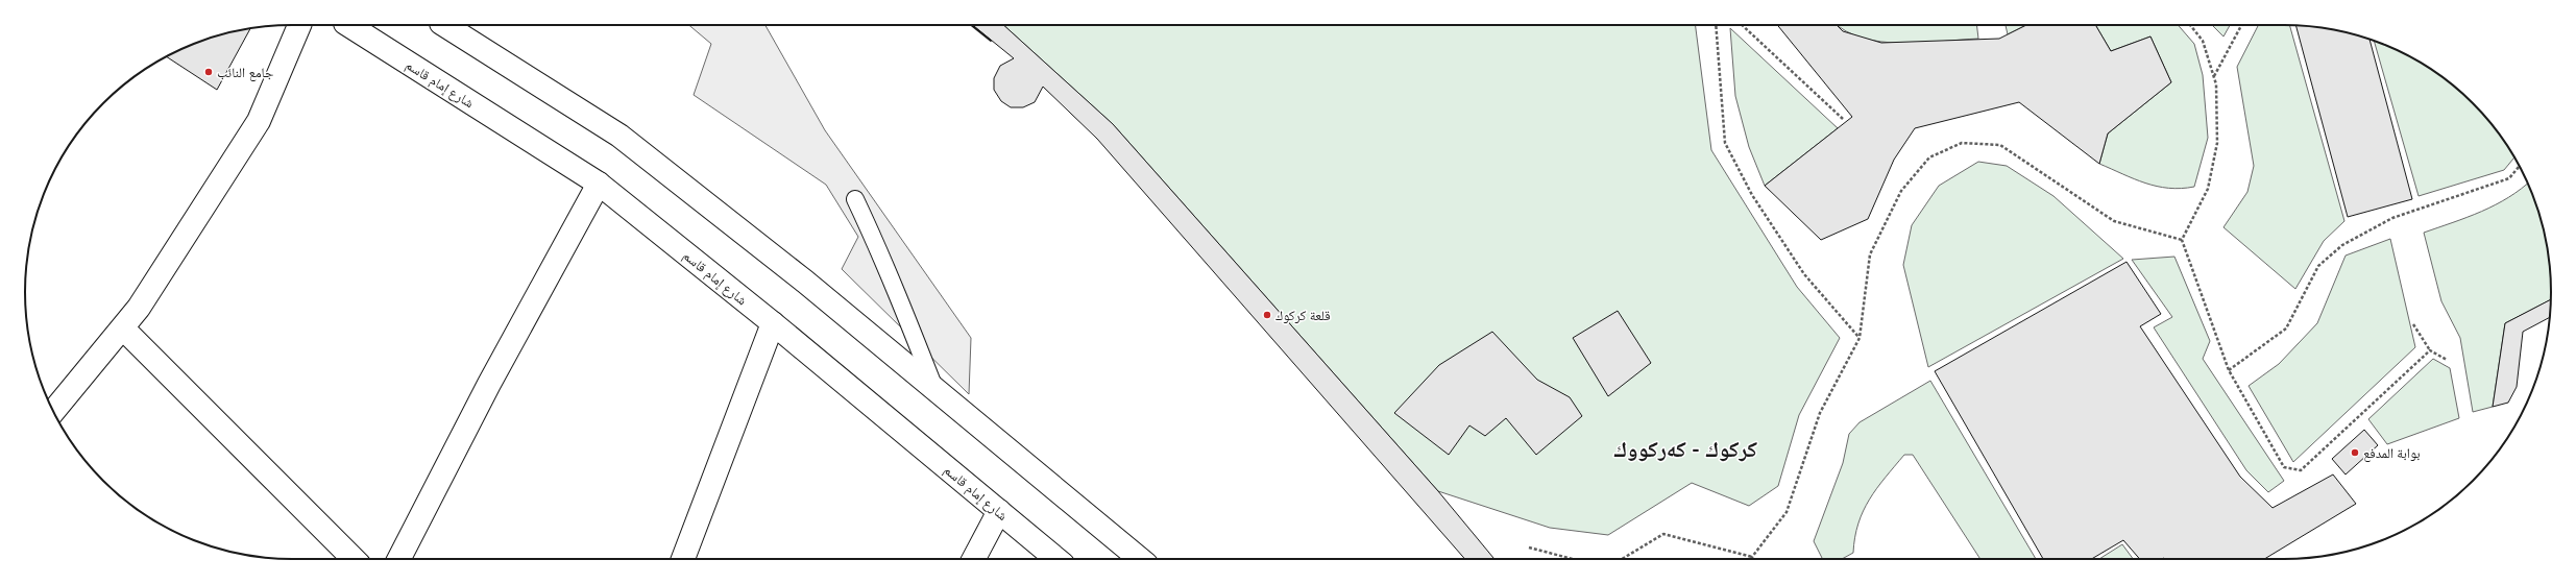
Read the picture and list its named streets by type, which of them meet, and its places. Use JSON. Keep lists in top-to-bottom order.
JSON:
{
  "streets": {
    "main road": ["شارع إمام قاسم"]
  },
  "districts": ["كركوك - کەرکووك"],
  "places": ["جامع النائب", "قلعة كركوك", "بوابة المدفع"]
}
